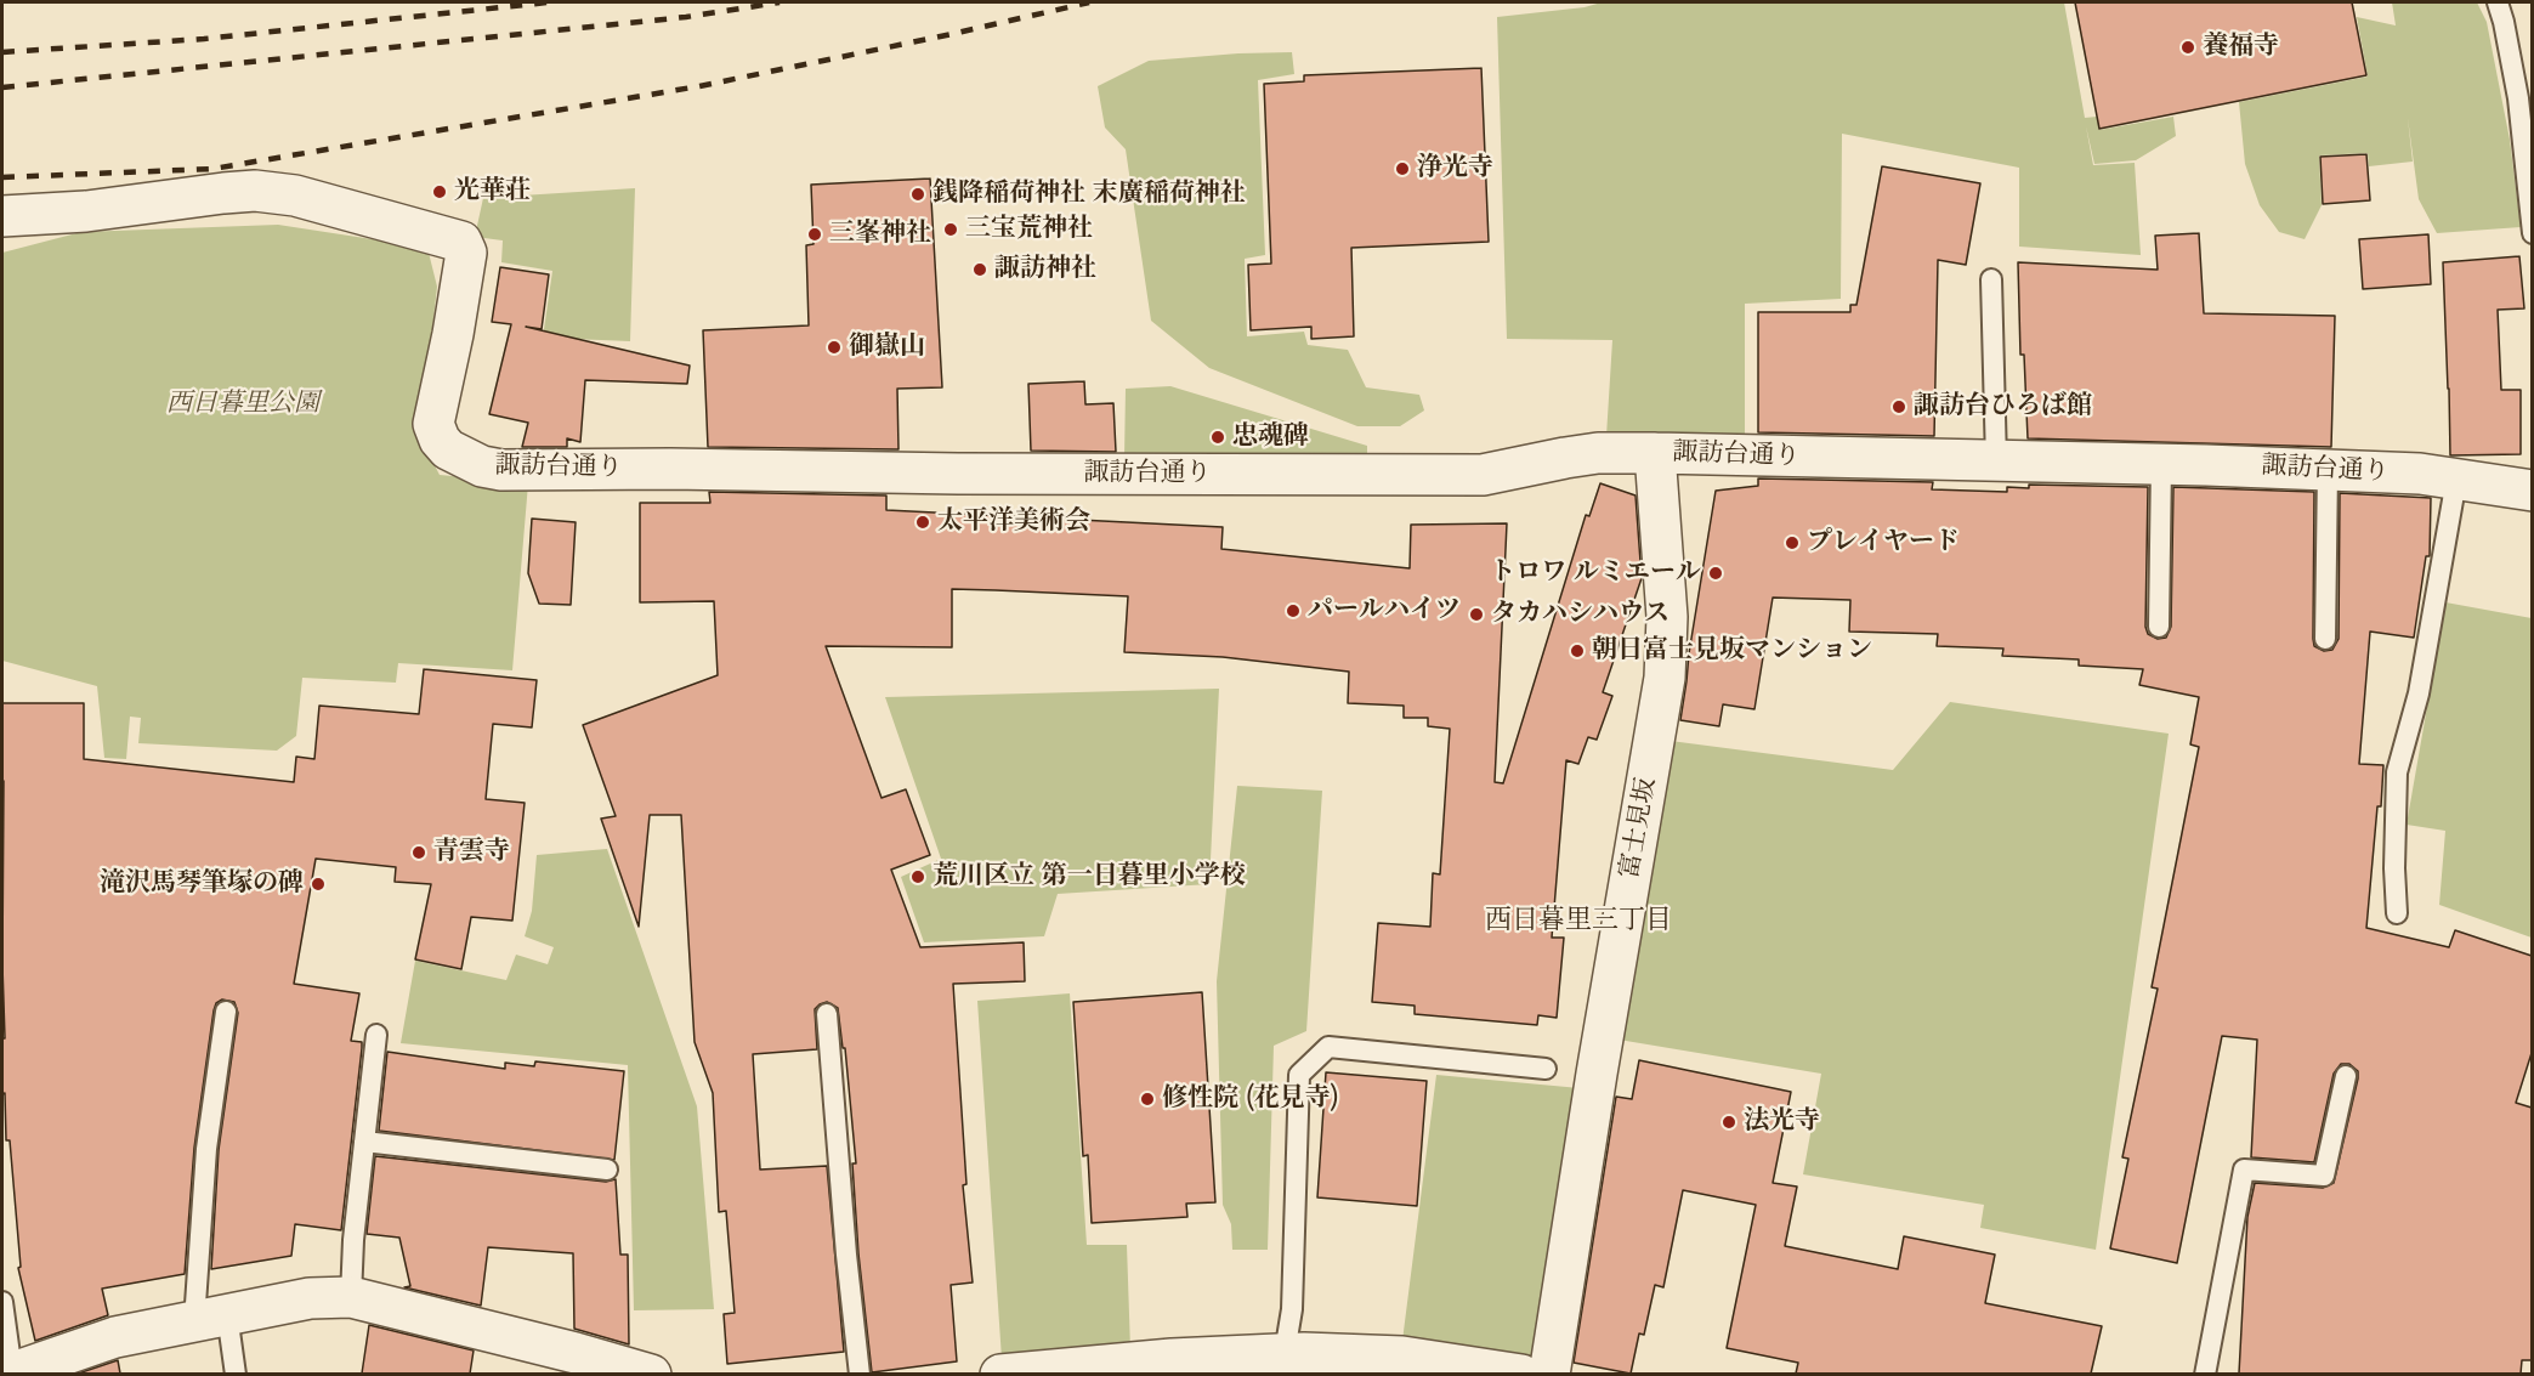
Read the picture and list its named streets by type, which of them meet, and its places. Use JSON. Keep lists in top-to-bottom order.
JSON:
{
  "streets": {
    "street": ["諏訪台通り", "富士見坂"]
  },
  "crossings": [
    ["諏訪台通り", "富士見坂"]
  ],
  "districts": ["西日暮里三丁目"],
  "parks": ["西日暮里公園"],
  "places": [
    "養福寺",
    "浄光寺",
    "光華荘",
    "銭降稲荷神社 末廣稲荷神社",
    "三宝荒神社",
    "三峯神社",
    "諏訪神社",
    "御嶽山",
    "諏訪台ひろば館",
    "忠魂碑",
    "太平洋美術会",
    "プレイヤード",
    "トロワ ルミエール",
    "パールハイツ",
    "タカハシハウス",
    "朝日富士見坂マンション",
    "青雲寺",
    "荒川区立 第一日暮里小学校",
    "滝沢馬琴筆塚の碑",
    "修性院 (花見寺)",
    "法光寺"
  ]
}
